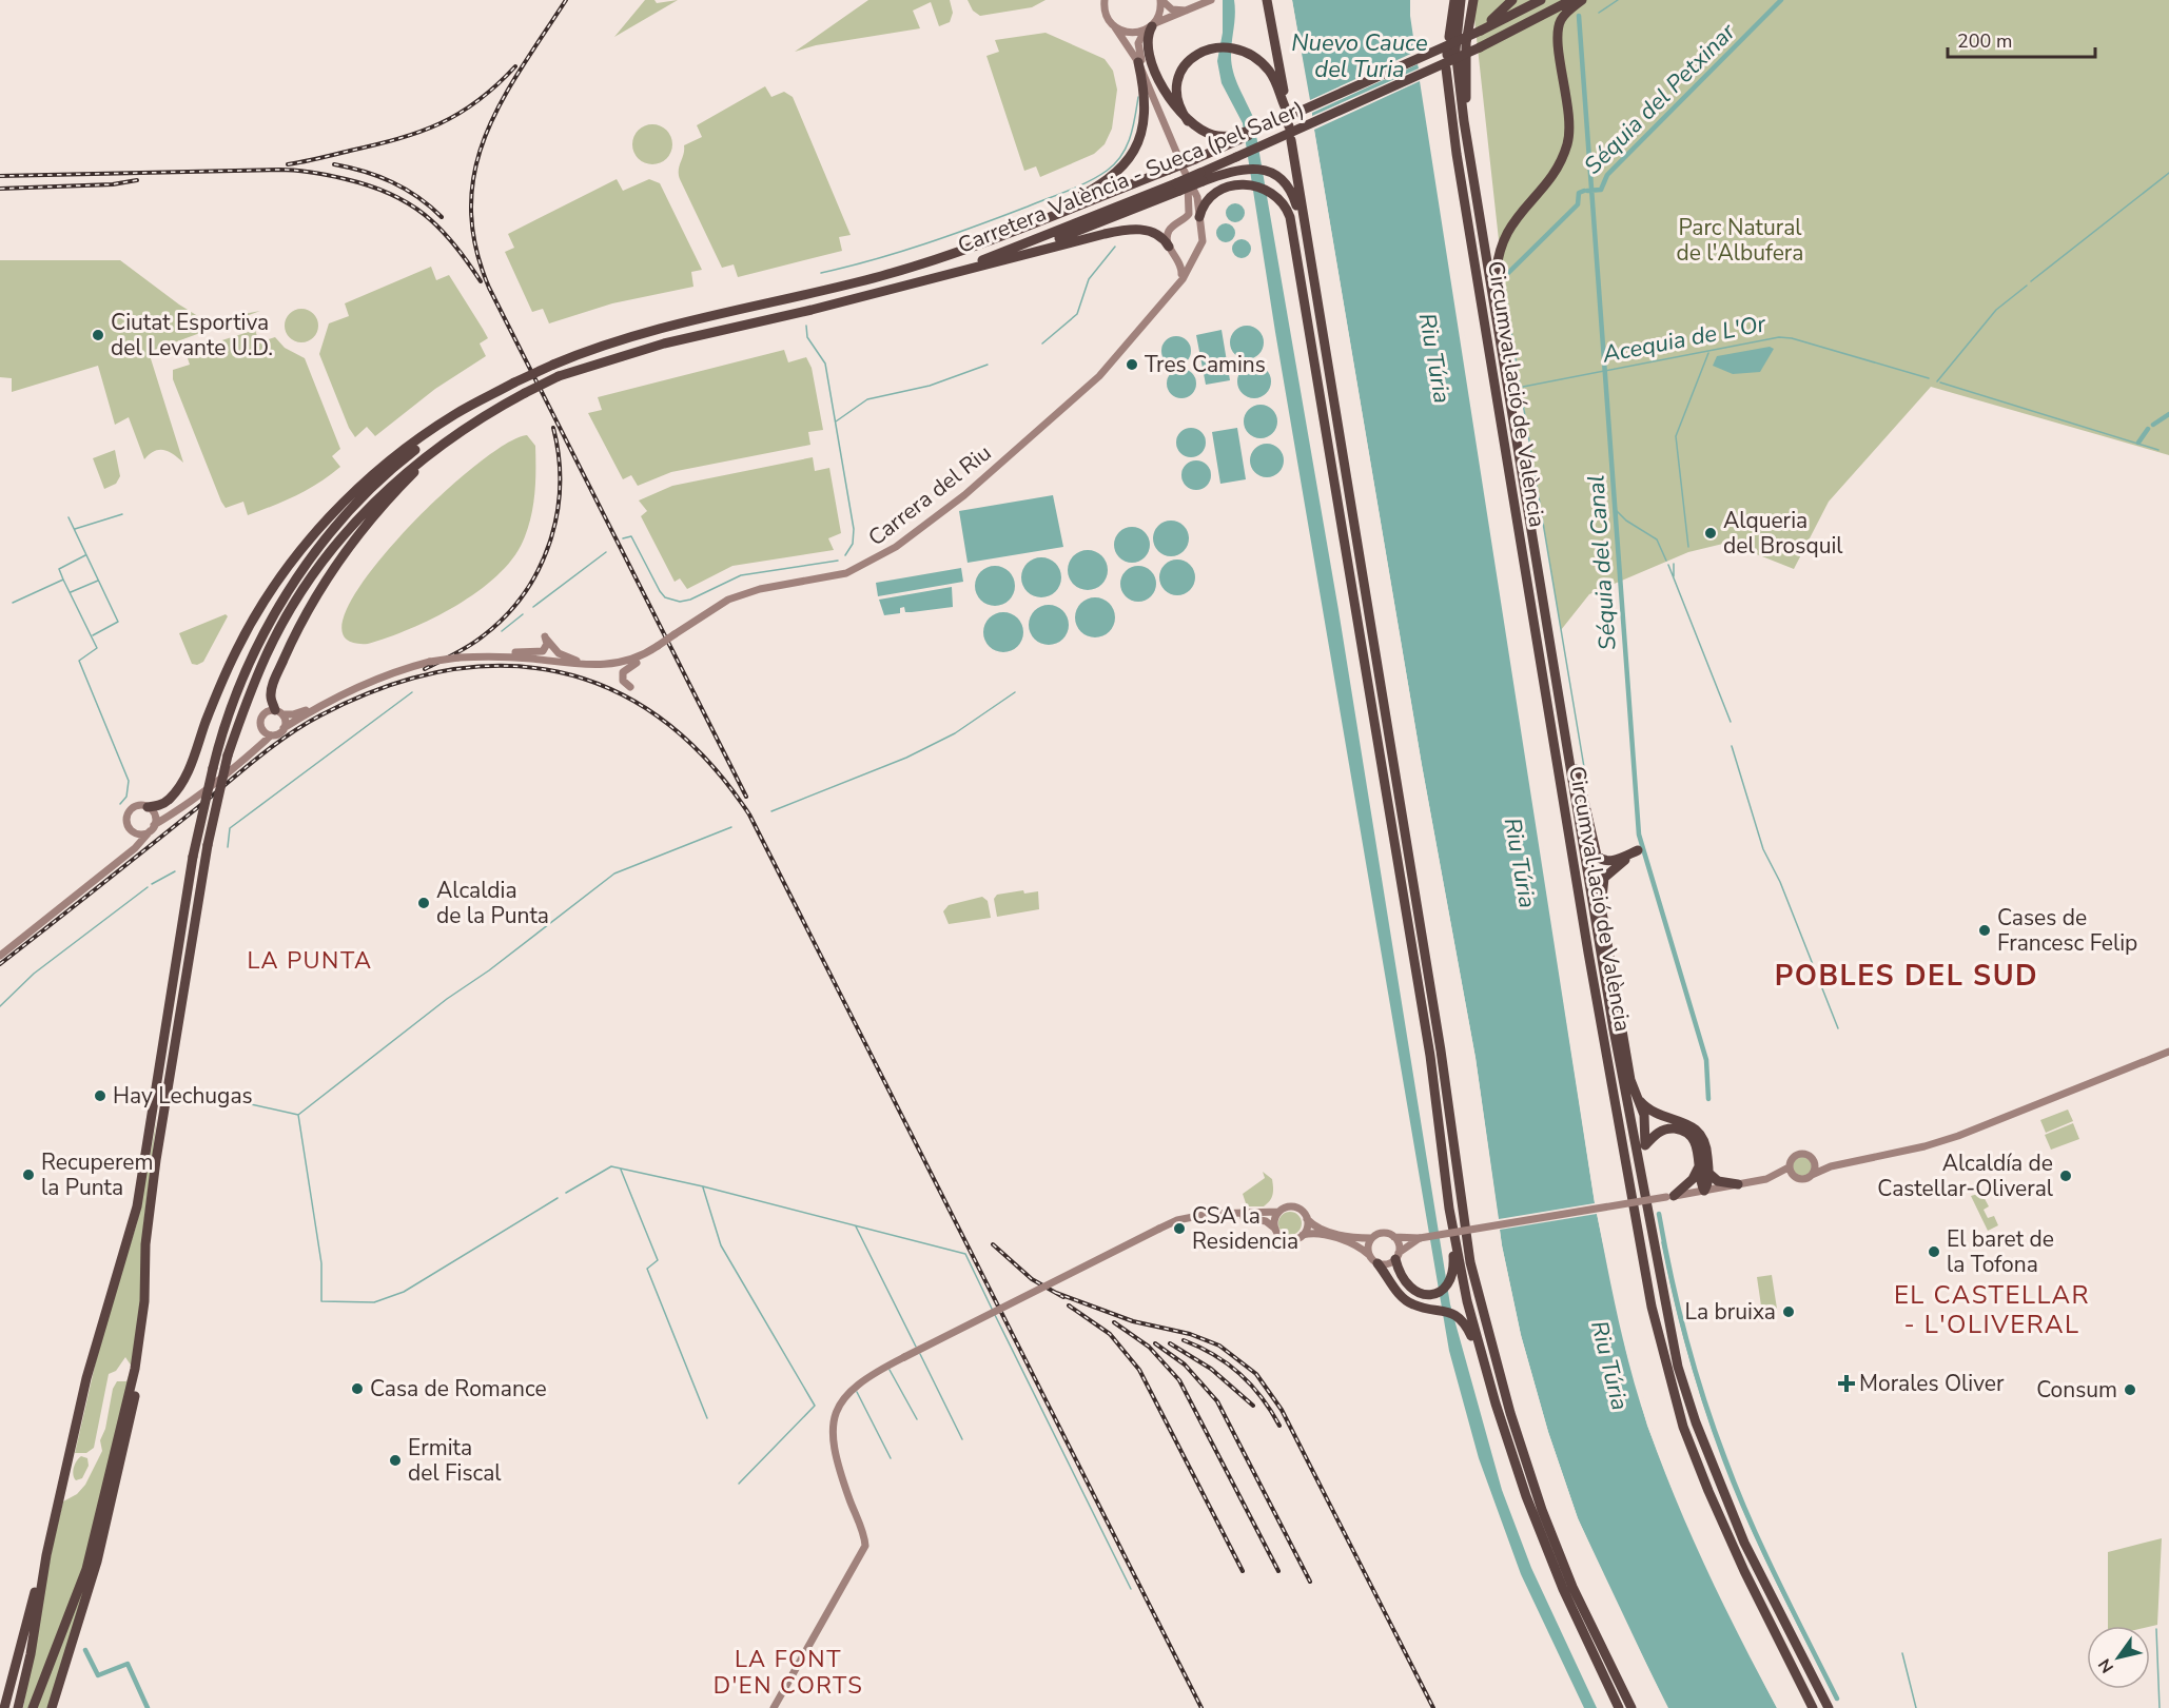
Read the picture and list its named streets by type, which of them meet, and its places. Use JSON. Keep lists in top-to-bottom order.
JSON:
{
  "streets": {
    "highway": ["Carretera València - Sueca (pel Saler)", "Circumval·lació de València"],
    "street": ["Carrera del Riu"]
  },
  "districts": [
    "LA PUNTA",
    "POBLES DEL SUD",
    "EL CASTELLAR - L'OLIVERAL",
    "LA FONT D'EN CORTS"
  ],
  "water": [
    "Nuevo Cauce del Turia",
    "Séquia del Petxinar",
    "Acequia de L'Or",
    "Riu Túria",
    "Séquia del Canal"
  ],
  "parks": ["Parc Natural de l'Albufera"],
  "places": {
    "other": [
      "Ciutat Esportiva del Levante U.D.",
      "Tres Camins",
      "Alqueria del Brosquil",
      "Alcaldia de la Punta",
      "Cases de Francesc Felip",
      "Hay Lechugas",
      "Recuperem la Punta",
      "Alcaldía de Castellar-Oliveral",
      "CSA la Residencia",
      "El baret de la Tofona",
      "La bruixa",
      "Casa de Romance",
      "Consum",
      "Ermita del Fiscal"
    ],
    "health": ["Morales Oliver"]
  },
  "scale_bar": "200 m",
  "north": "bottom left"
}
